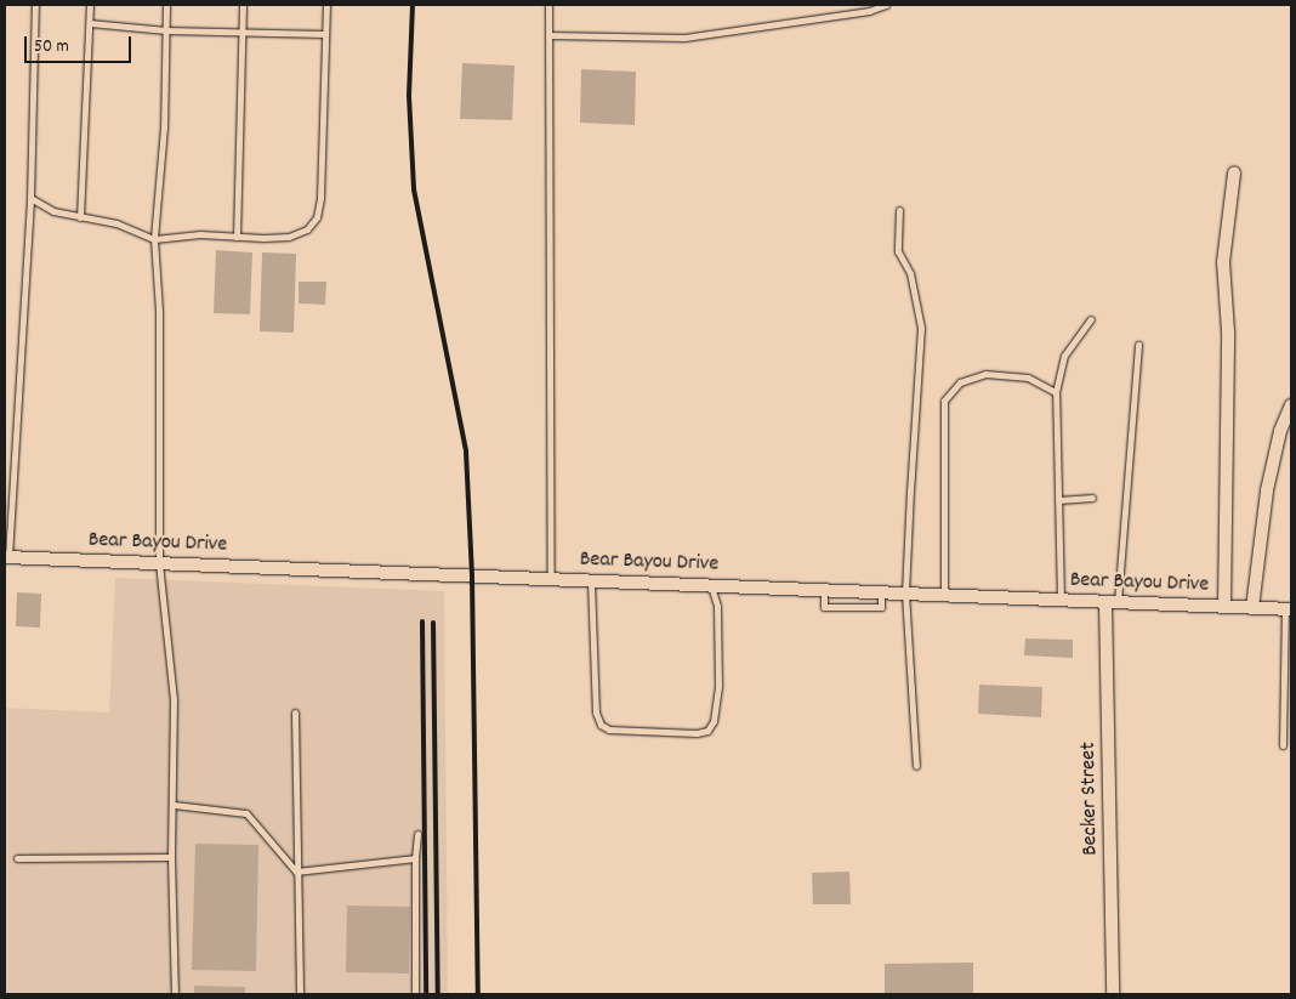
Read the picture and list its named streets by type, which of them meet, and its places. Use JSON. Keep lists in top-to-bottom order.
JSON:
{
  "streets": {
    "street": ["Bear Bayou Drive", "Becker Street"]
  },
  "crossings": [
    ["Bear Bayou Drive", "Becker Street"]
  ],
  "scale_bar": "50 m"
}
